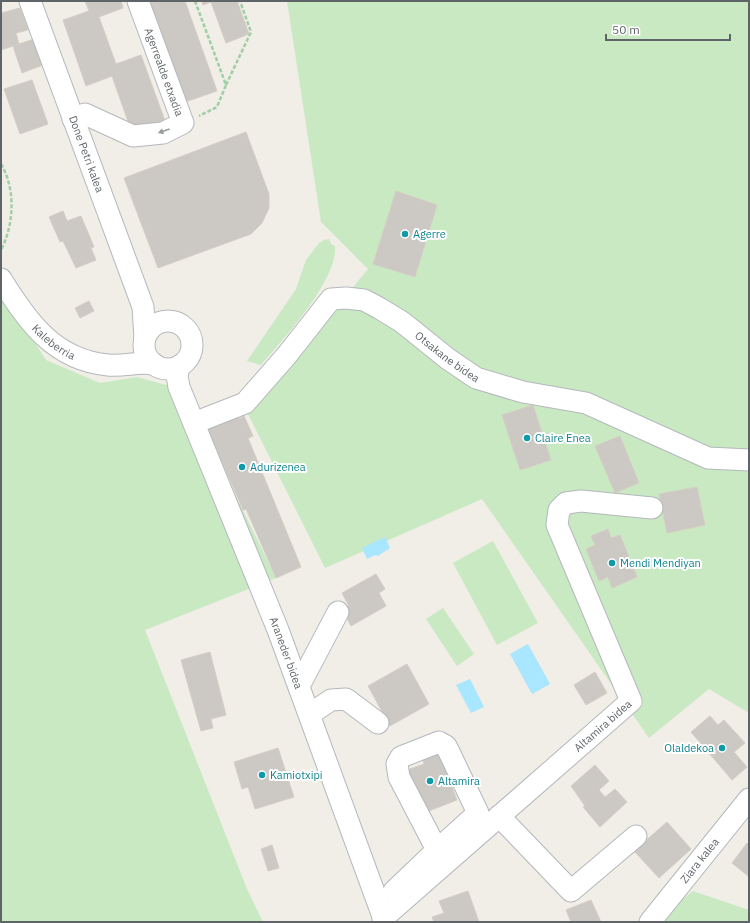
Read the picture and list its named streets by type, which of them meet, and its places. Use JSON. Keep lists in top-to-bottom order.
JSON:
{
  "streets": {
    "street": [
      "Agerrealde etxadia",
      "Done Petri kalea",
      "Kaleberria",
      "Otsakane bidea",
      "Araneder bidea",
      "Altamira bidea",
      "Ziara kalea"
    ]
  },
  "crossings": [
    ["Agerrealde etxadia", "Done Petri kalea"],
    ["Done Petri kalea", "Kaleberria"],
    ["Done Petri kalea", "Araneder bidea"],
    ["Kaleberria", "Araneder bidea"],
    ["Otsakane bidea", "Araneder bidea"],
    ["Araneder bidea", "Altamira bidea"]
  ],
  "one_way": ["Agerrealde etxadia"],
  "places": [
    "Agerre",
    "Claire Enea",
    "Adurizenea",
    "Mendi Mendiyan",
    "Olaldekoa",
    "Kamiotxipi",
    "Altamira"
  ],
  "scale_bar": "50 m"
}
